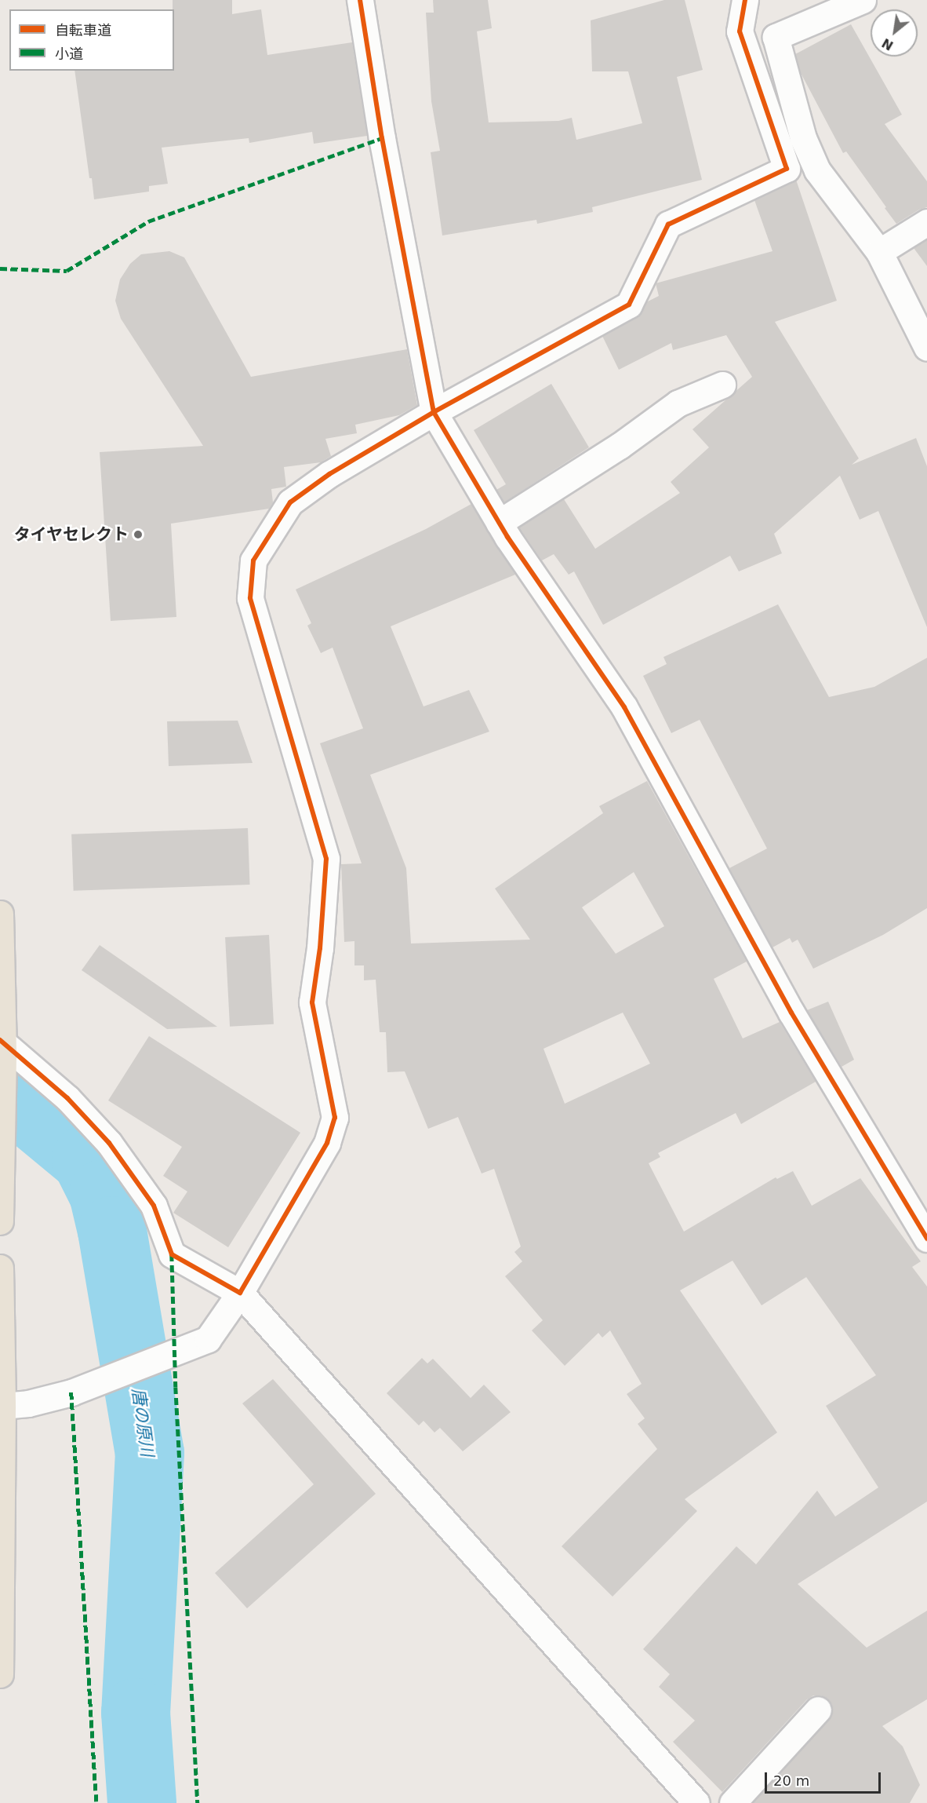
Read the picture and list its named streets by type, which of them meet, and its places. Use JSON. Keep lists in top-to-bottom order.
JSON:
{
  "water": ["唐の原川"],
  "places": ["タイヤセレクト"],
  "legend": ["自転車道", "小道"],
  "scale_bar": "20 m",
  "north": "bottom left"
}
